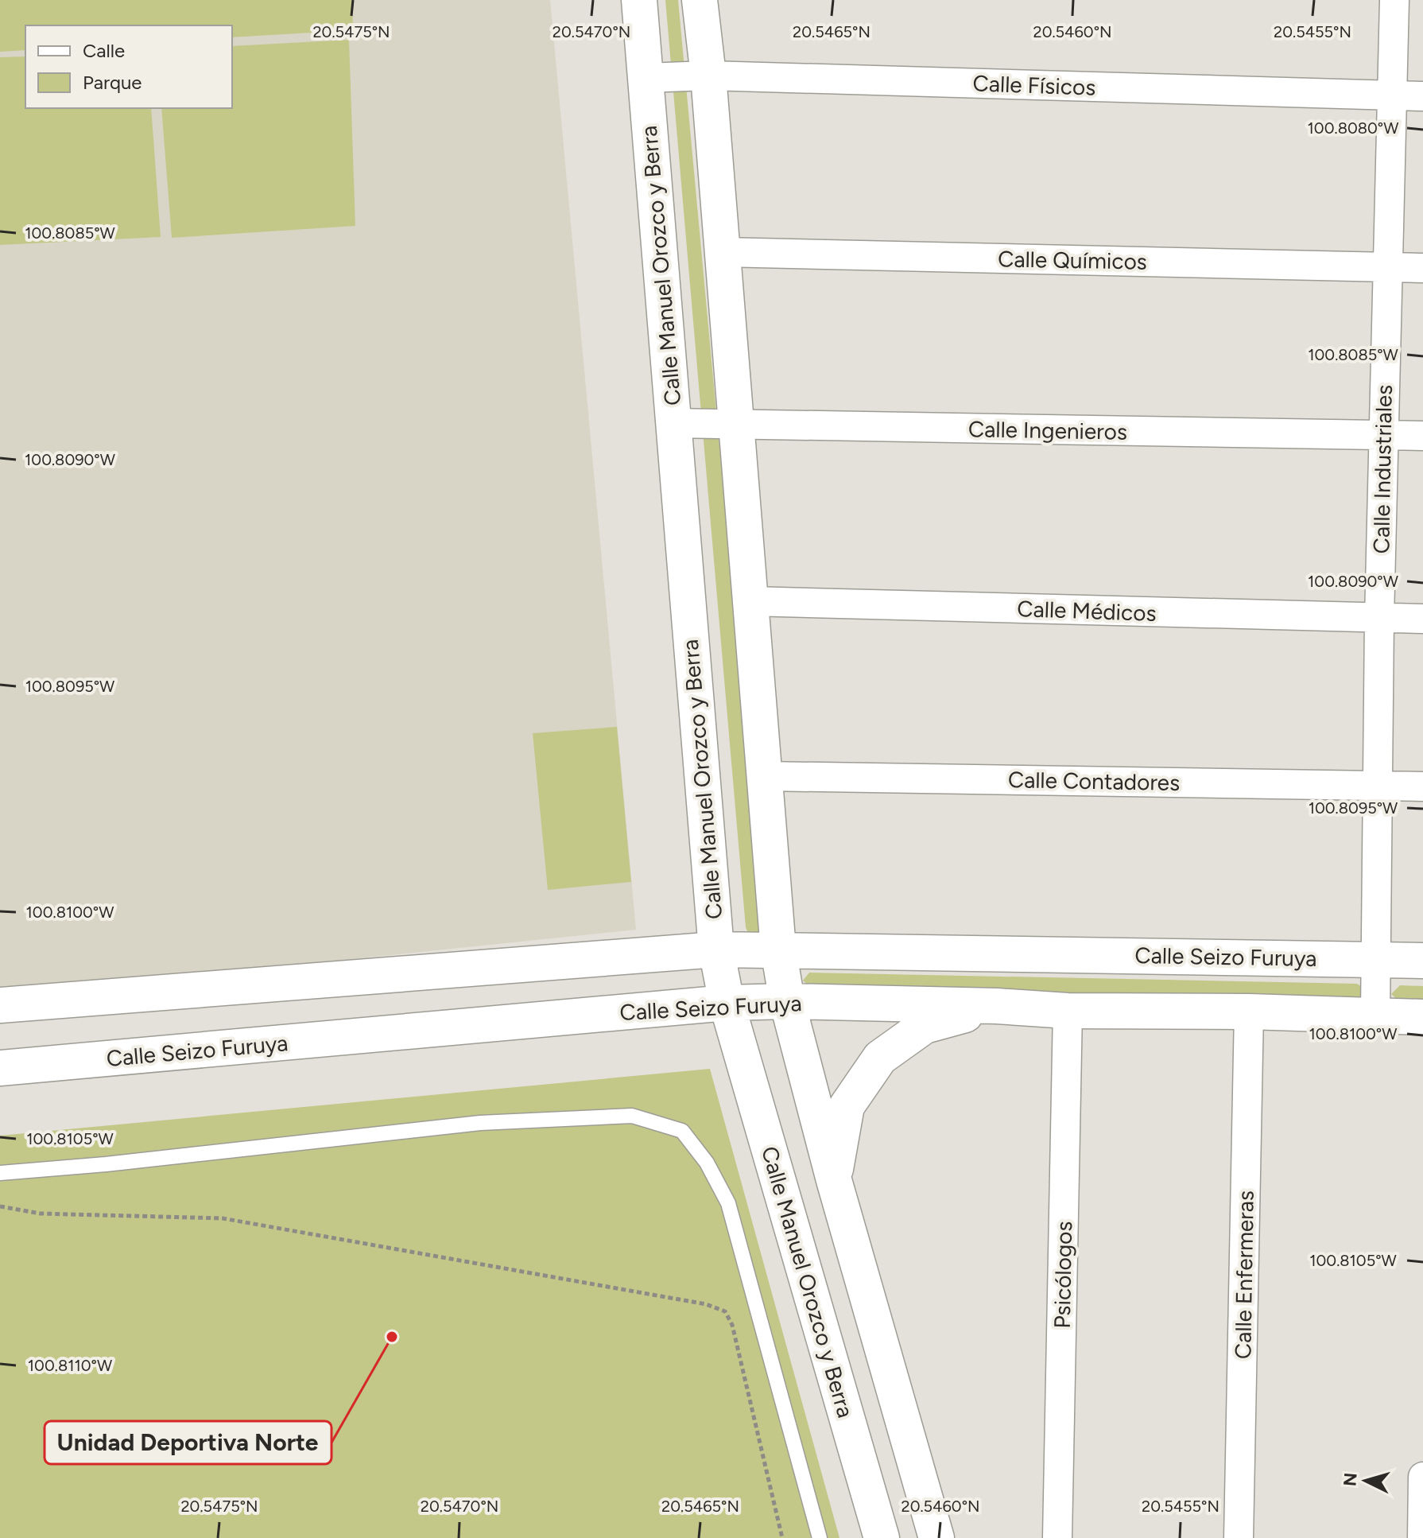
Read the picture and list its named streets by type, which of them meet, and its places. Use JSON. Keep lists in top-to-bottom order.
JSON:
{
  "streets": {
    "street": [
      "Calle Físicos",
      "Calle Químicos",
      "Calle Manuel Orozco y Berra",
      "Calle Ingenieros",
      "Calle Industriales",
      "Calle Médicos",
      "Calle Contadores",
      "Calle Seizo Furuya",
      "Psicólogos",
      "Calle Enfermeras"
    ]
  },
  "crossings": [
    ["Calle Físicos", "Calle Manuel Orozco y Berra"],
    ["Calle Físicos", "Calle Industriales"],
    ["Calle Químicos", "Calle Industriales"],
    ["Calle Manuel Orozco y Berra", "Calle Ingenieros"],
    ["Calle Manuel Orozco y Berra", "Calle Seizo Furuya"],
    ["Calle Ingenieros", "Calle Industriales"],
    ["Calle Industriales", "Calle Médicos"],
    ["Calle Industriales", "Calle Contadores"],
    ["Calle Industriales", "Calle Seizo Furuya"],
    ["Calle Seizo Furuya", "Psicólogos"],
    ["Calle Seizo Furuya", "Calle Enfermeras"]
  ],
  "places": ["Unidad Deportiva Norte"],
  "legend": ["Calle", "Parque"],
  "north": "left",
  "coordinates": [
    "20.5475°N",
    "20.5470°N",
    "20.5465°N",
    "20.5460°N",
    "20.5455°N",
    "100.8080°W",
    "100.8085°W",
    "100.8090°W",
    "100.8095°W",
    "100.8100°W",
    "100.8105°W",
    "100.8110°W"
  ]
}
